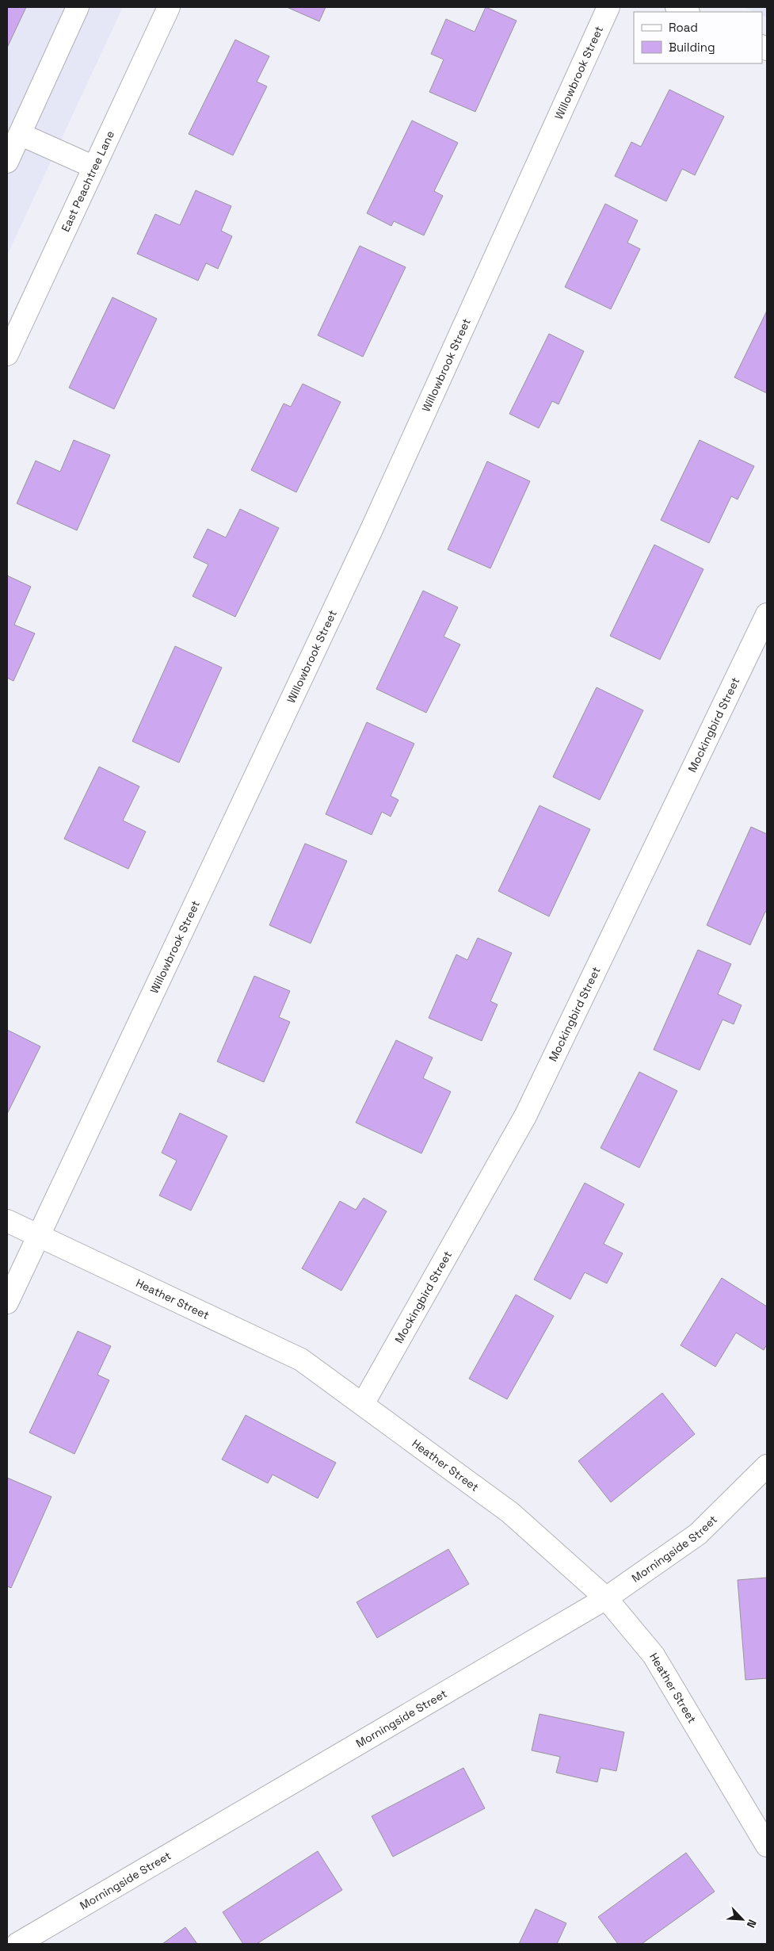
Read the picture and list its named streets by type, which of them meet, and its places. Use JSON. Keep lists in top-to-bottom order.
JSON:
{
  "streets": {
    "street": [
      "Willowbrook Street",
      "East Peachtree Lane",
      "Mockingbird Street",
      "Heather Street",
      "Morningside Street"
    ]
  },
  "crossings": [
    ["Willowbrook Street", "Heather Street"],
    ["Mockingbird Street", "Heather Street"],
    ["Heather Street", "Morningside Street"]
  ],
  "legend": ["Road", "Building"],
  "north": "bottom right"
}
